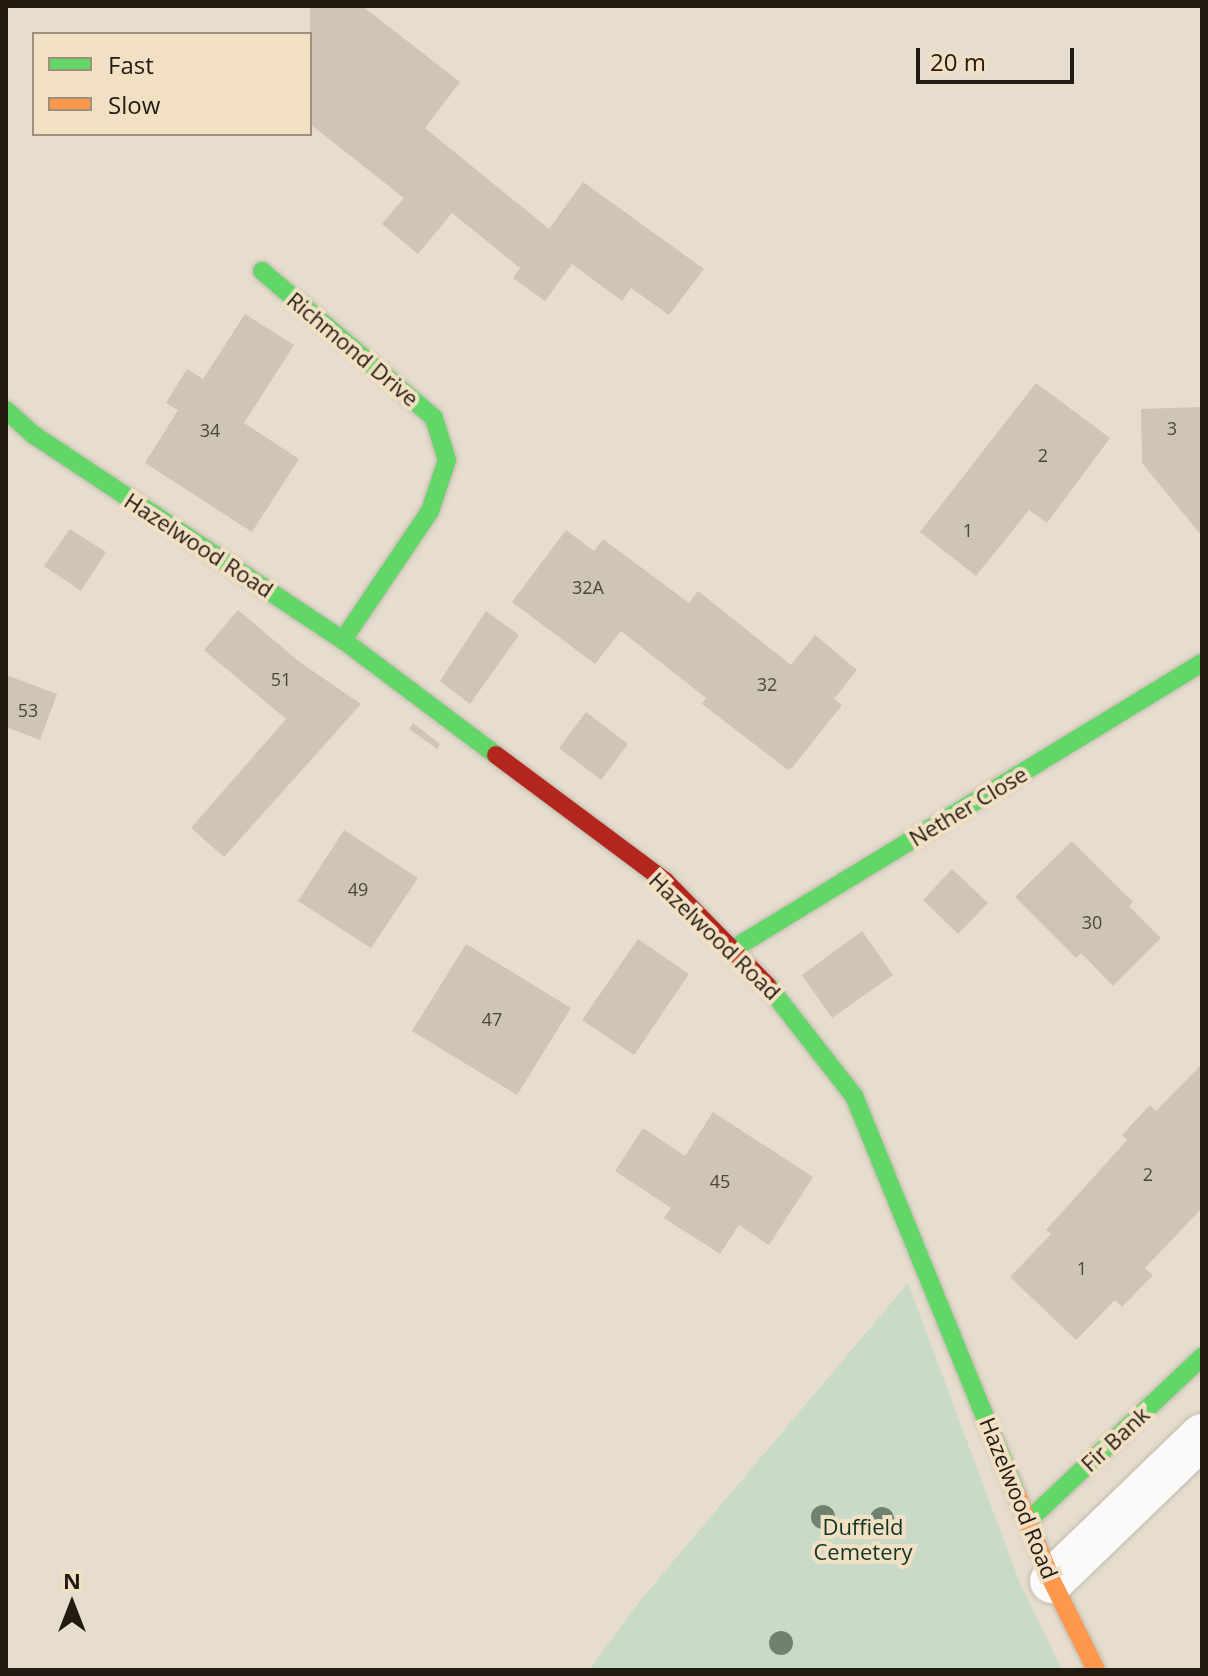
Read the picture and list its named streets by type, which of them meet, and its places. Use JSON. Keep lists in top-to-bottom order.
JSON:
{
  "streets": {
    "street": [
      "Richmond Drive",
      "Hazelwood Road",
      "Nether Close",
      "Fir Bank"
    ]
  },
  "crossings": [
    ["Richmond Drive", "Hazelwood Road"],
    ["Hazelwood Road", "Nether Close"],
    ["Hazelwood Road", "Fir Bank"]
  ],
  "parks": ["Duffield Cemetery"],
  "house_numbers": [
    "3",
    "34",
    "2",
    "1",
    "32A",
    "51",
    "32",
    "53",
    "49",
    "30",
    "47",
    "2",
    "45",
    "1"
  ],
  "legend": ["Fast", "Slow"],
  "scale_bar": "20 m",
  "north": "top"
}
